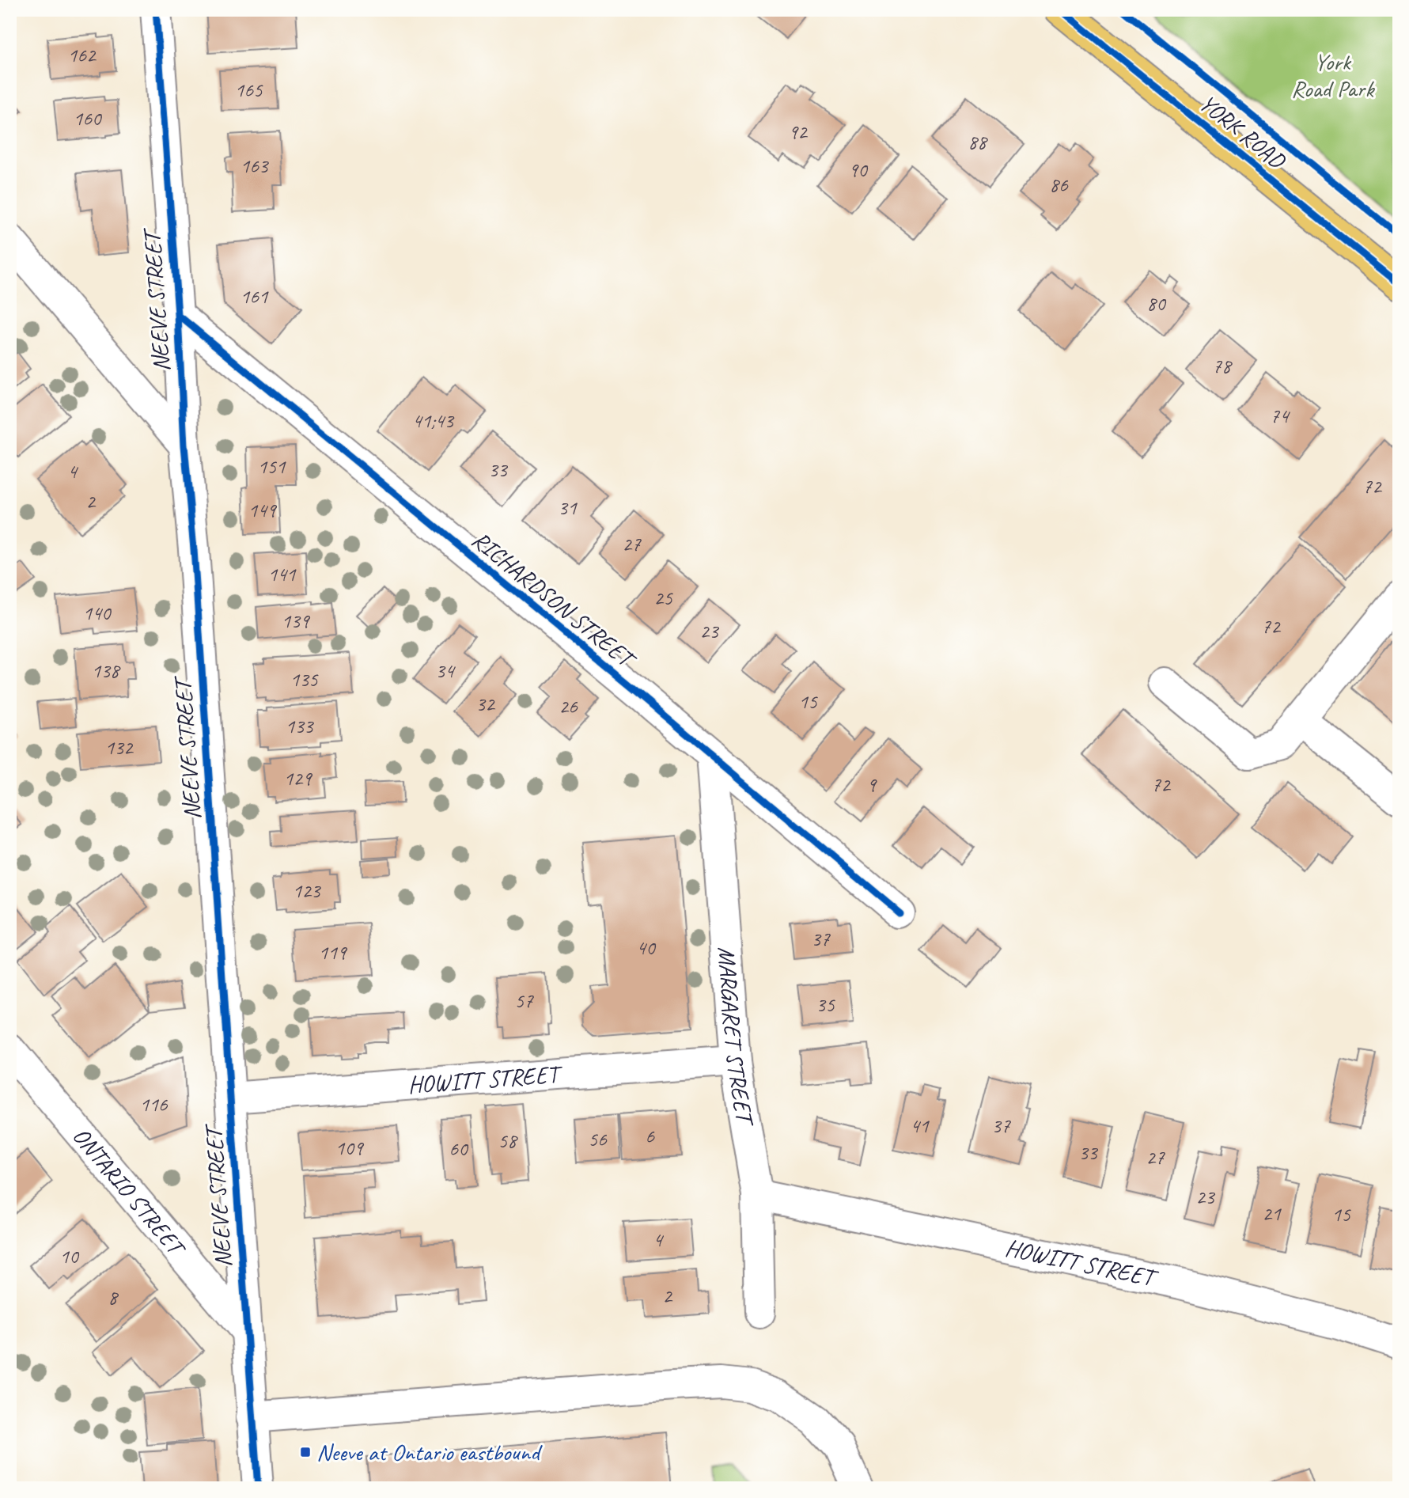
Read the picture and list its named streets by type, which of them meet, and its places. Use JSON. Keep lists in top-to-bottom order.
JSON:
{
  "streets": {
    "main road": ["YORK ROAD"],
    "street": [
      "NEEVE STREET",
      "RICHARDSON STREET",
      "MARGARET STREET",
      "HOWITT STREET",
      "ONTARIO STREET"
    ]
  },
  "crossings": [
    ["NEEVE STREET", "RICHARDSON STREET"],
    ["NEEVE STREET", "HOWITT STREET"],
    ["NEEVE STREET", "ONTARIO STREET"],
    ["RICHARDSON STREET", "MARGARET STREET"],
    ["MARGARET STREET", "HOWITT STREET"]
  ],
  "parks": ["York Road Park"],
  "places": {
    "transit": ["Neeve at Ontario eastbound"]
  },
  "house_numbers": [
    "162",
    "165",
    "160",
    "92",
    "88",
    "163",
    "90",
    "86",
    "161",
    "80",
    "78",
    "74",
    "41;43",
    "151",
    "33",
    "4",
    "72",
    "2",
    "31",
    "149",
    "27",
    "141",
    "25",
    "140",
    "139",
    "72",
    "23",
    "138",
    "34",
    "135",
    "15",
    "32",
    "26",
    "133",
    "132",
    "129",
    "9",
    "72",
    "123",
    "37",
    "40",
    "119",
    "57",
    "35",
    "116",
    "41",
    "37",
    "6",
    "56",
    "58",
    "109",
    "60",
    "33",
    "27",
    "23",
    "21",
    "15",
    "4",
    "10",
    "2",
    "8"
  ]
}
